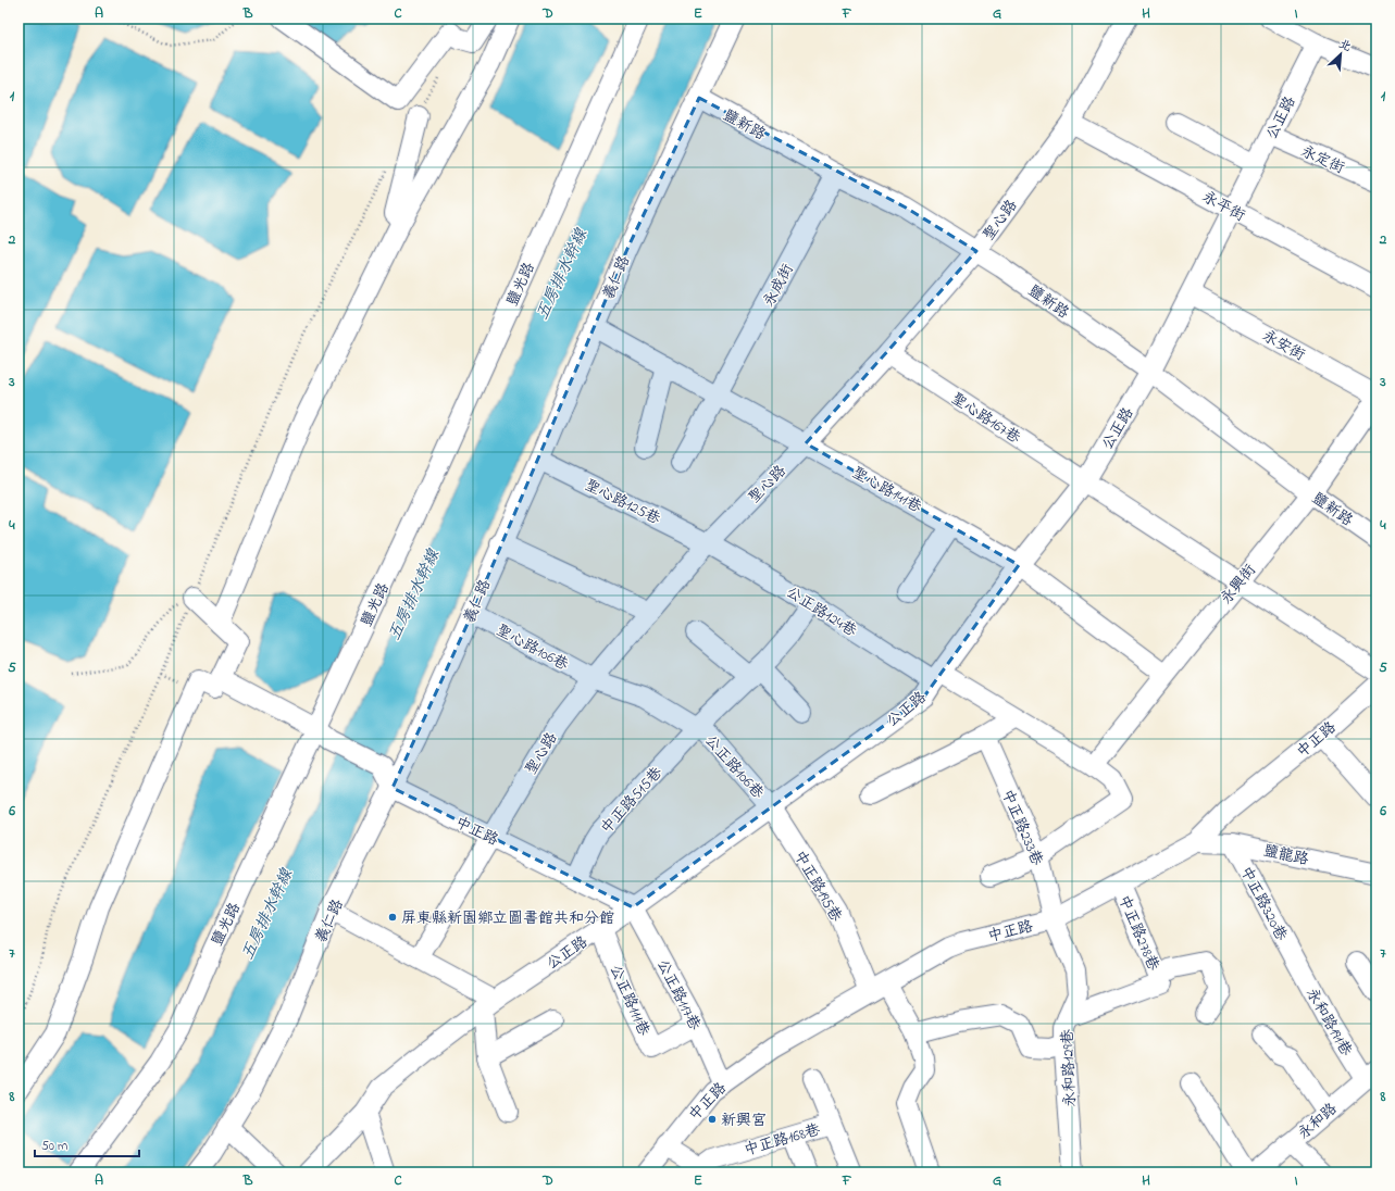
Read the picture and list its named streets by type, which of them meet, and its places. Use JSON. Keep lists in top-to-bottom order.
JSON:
{
  "streets": {
    "street": [
      "公正路",
      "鹽新路",
      "永定街",
      "永平街",
      "聖心路",
      "義仁路",
      "鹽光路",
      "永成街",
      "永安街",
      "聖心路167巷",
      "聖心路141巷",
      "聖心路125巷",
      "永興街",
      "公正路124巷",
      "聖心路106巷",
      "中正路",
      "公正路106巷",
      "中正路515巷",
      "中正路233巷",
      "鹽龍路",
      "中正路195巷",
      "中正路320巷",
      "中正路278巷",
      "公正路117巷",
      "公正路111巷",
      "永和路191巷",
      "永和路129巷",
      "永和路",
      "中正路168巷"
    ]
  },
  "crossings": [
    ["公正路", "鹽新路"],
    ["公正路", "永定街"],
    ["公正路", "永平街"],
    ["公正路", "永安街"],
    ["公正路", "聖心路167巷"],
    ["公正路", "聖心路141巷"],
    ["公正路", "公正路124巷"],
    ["公正路", "中正路"],
    ["公正路", "公正路106巷"],
    ["公正路", "中正路195巷"],
    ["公正路", "公正路117巷"],
    ["公正路", "公正路111巷"],
    ["鹽新路", "聖心路"],
    ["鹽新路", "義仁路"],
    ["鹽新路", "永成街"],
    ["鹽新路", "永興街"],
    ["永平街", "聖心路"],
    ["聖心路", "聖心路167巷"],
    ["聖心路", "聖心路141巷"],
    ["聖心路", "聖心路125巷"],
    ["聖心路", "公正路124巷"],
    ["聖心路", "聖心路106巷"],
    ["聖心路", "中正路"],
    ["義仁路", "聖心路141巷"],
    ["義仁路", "聖心路125巷"],
    ["義仁路", "聖心路106巷"],
    ["義仁路", "中正路"],
    ["永成街", "聖心路141巷"],
    ["聖心路167巷", "永興街"],
    ["聖心路141巷", "永興街"],
    ["聖心路125巷", "公正路124巷"],
    ["永興街", "公正路124巷"],
    ["公正路124巷", "中正路515巷"],
    ["公正路124巷", "中正路233巷"],
    ["聖心路106巷", "公正路106巷"],
    ["聖心路106巷", "中正路515巷"],
    ["中正路", "中正路515巷"],
    ["中正路", "中正路233巷"],
    ["中正路", "鹽龍路"],
    ["中正路", "中正路195巷"],
    ["中正路", "中正路278巷"],
    ["中正路", "公正路117巷"],
    ["中正路", "永和路129巷"],
    ["中正路", "中正路168巷"],
    ["公正路106巷", "中正路515巷"],
    ["公正路106巷", "中正路195巷"],
    ["中正路233巷", "永和路129巷"],
    ["鹽龍路", "中正路320巷"],
    ["中正路320巷", "永和路191巷"],
    ["中正路278巷", "永和路129巷"],
    ["公正路117巷", "公正路111巷"],
    ["永和路191巷", "永和路"]
  ],
  "water": ["五房排水幹線"],
  "places": ["屏東縣新園鄉立圖書館共和分館", "新興宮"],
  "scale_bar": "50 m",
  "north": "top right",
  "grid": {
    "columns": [
      "A",
      "B",
      "C",
      "D",
      "E",
      "F",
      "G",
      "H",
      "I"
    ],
    "rows": [
      "1",
      "2",
      "3",
      "4",
      "5",
      "6",
      "7",
      "8"
    ]
  }
}
